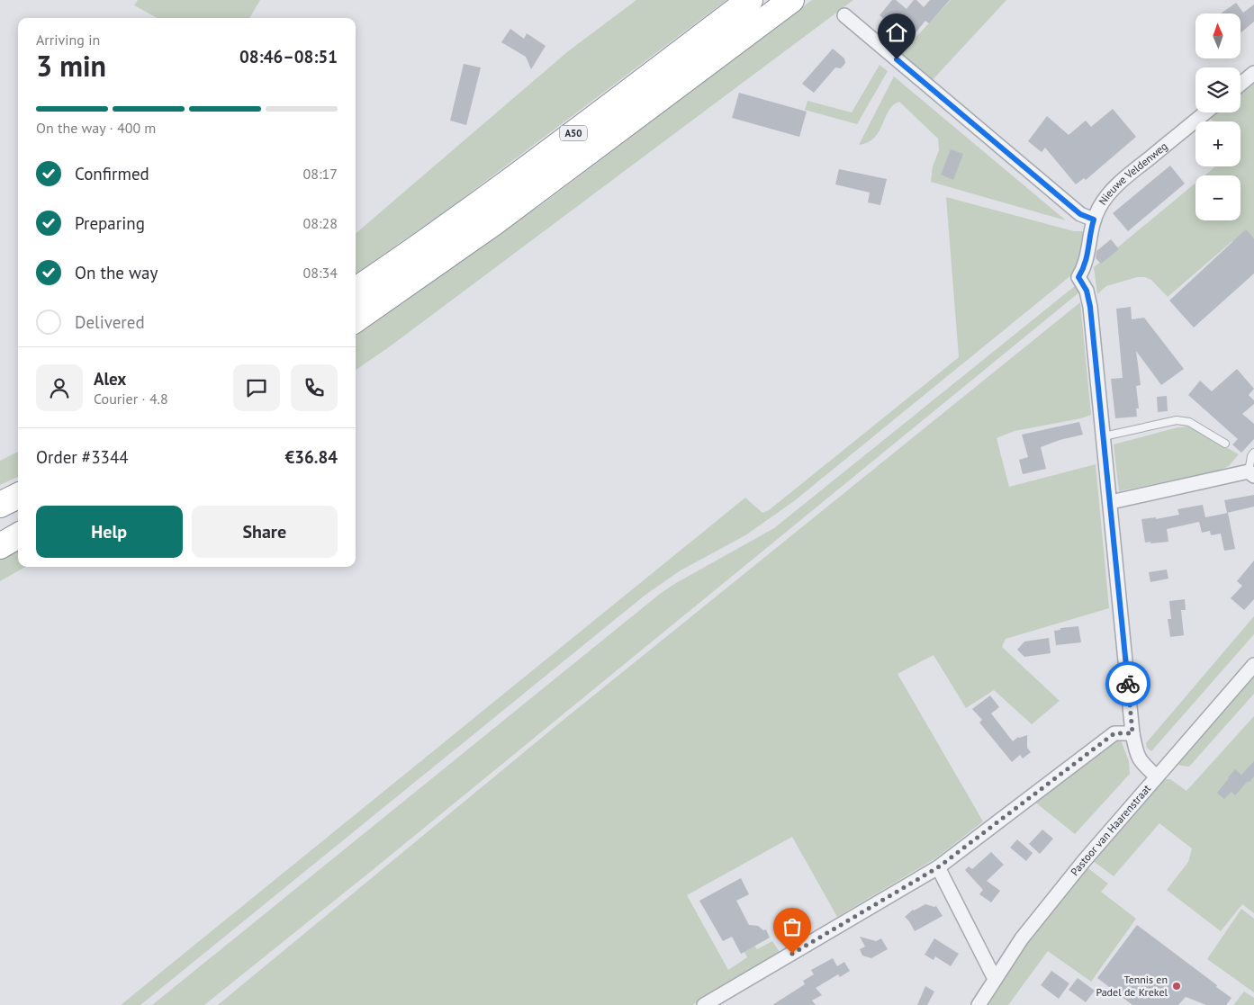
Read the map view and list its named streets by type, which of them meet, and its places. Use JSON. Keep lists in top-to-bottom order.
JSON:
{
  "streets": {
    "highway": ["A50"],
    "street": ["Nieuwe Veldenweg", "Pastoor van Haarenstraat"]
  },
  "crossings": [
    ["Nieuwe Veldenweg", "Pastoor van Haarenstraat"]
  ],
  "places": ["Tennis en Padel de Krekel"],
  "north": "top",
  "page": {
    "map_buttons": ["+", "−"],
    "heading": ["3 min", "Arriving in", "08:46–08:51"],
    "panel": [
      "Alex",
      "Courier · 4.8",
      "Order #3344",
      "€36.84"
    ],
    "bar": "On the way · 400 m",
    "list": [
      ["Confirmed", "08:17"],
      ["Preparing", "08:28"],
      ["On the way", "08:34"],
      "Delivered"
    ],
    "buttons": ["Help", "Share"]
  }
}
